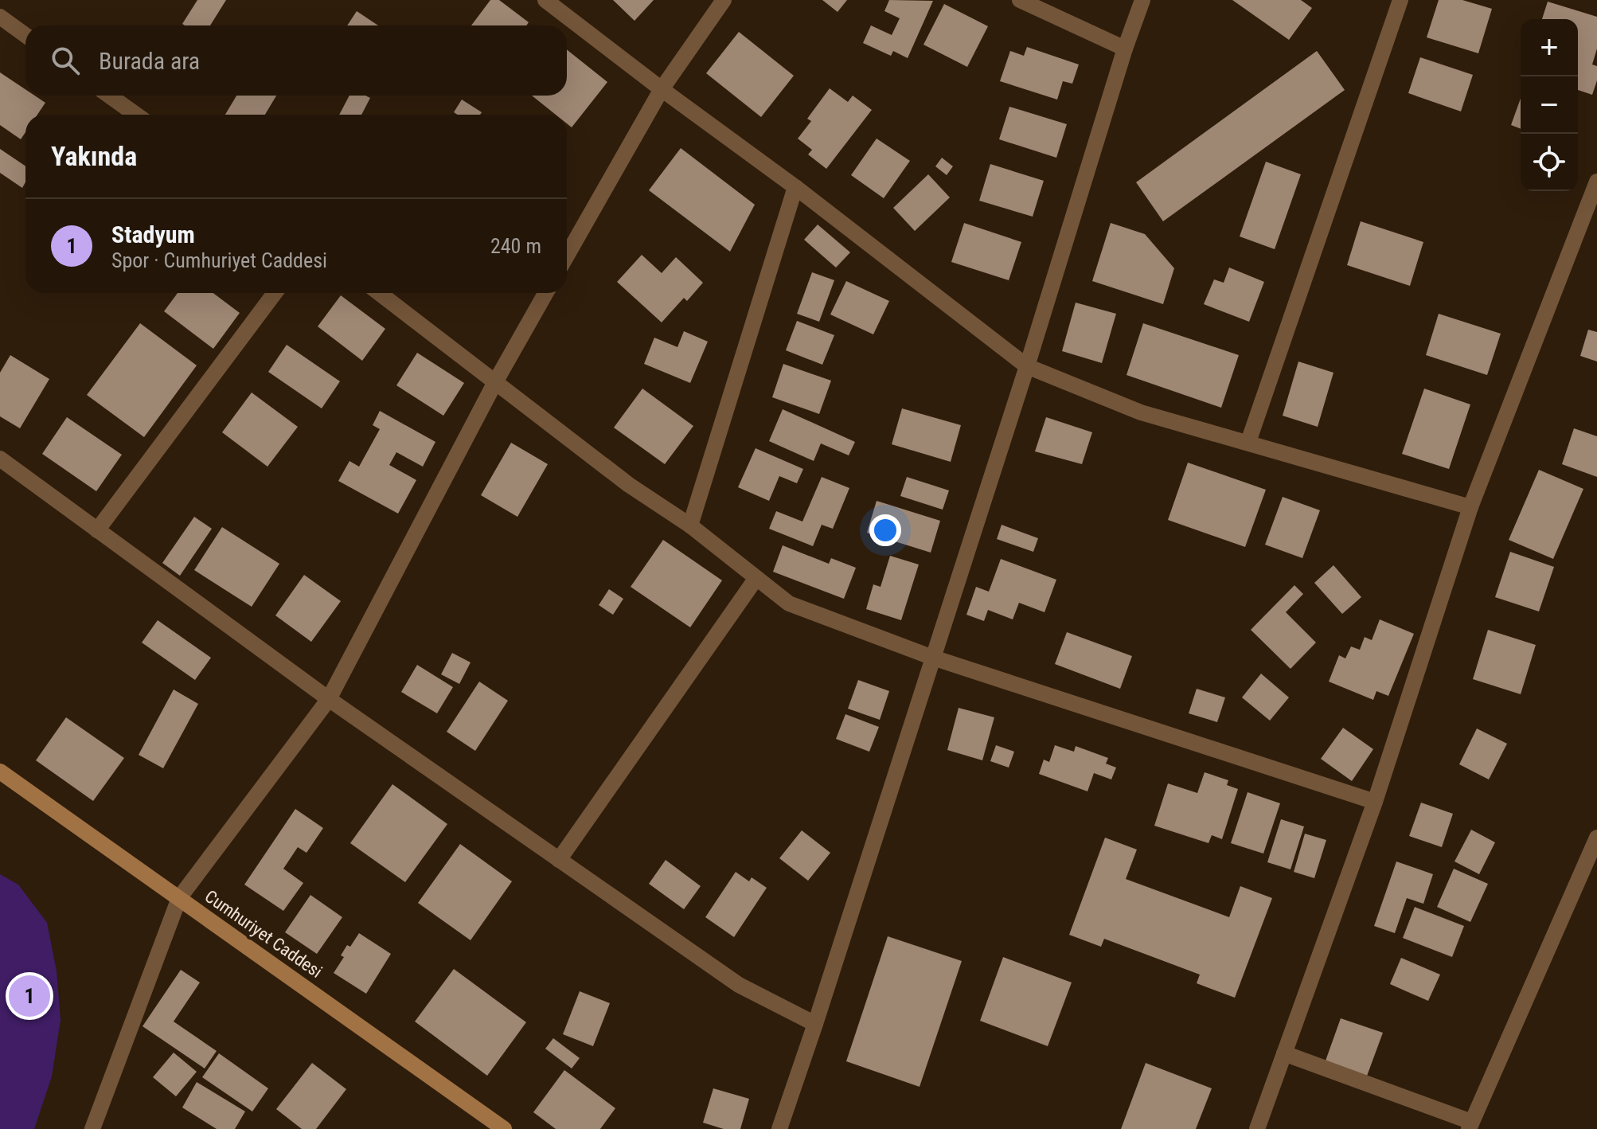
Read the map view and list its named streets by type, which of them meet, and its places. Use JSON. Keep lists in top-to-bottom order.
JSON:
{
  "streets": {
    "main road": ["Cumhuriyet Caddesi"]
  },
  "page": {
    "map_buttons": ["+", "−"],
    "search": "Burada ara",
    "heading": "Yakında",
    "list": [
      {
        "mark": "1",
        "name": "Stadyum",
        "note": "Spor · Cumhuriyet Caddesi",
        "value": "240 m"
      }
    ],
    "pins": "1"
  }
}
